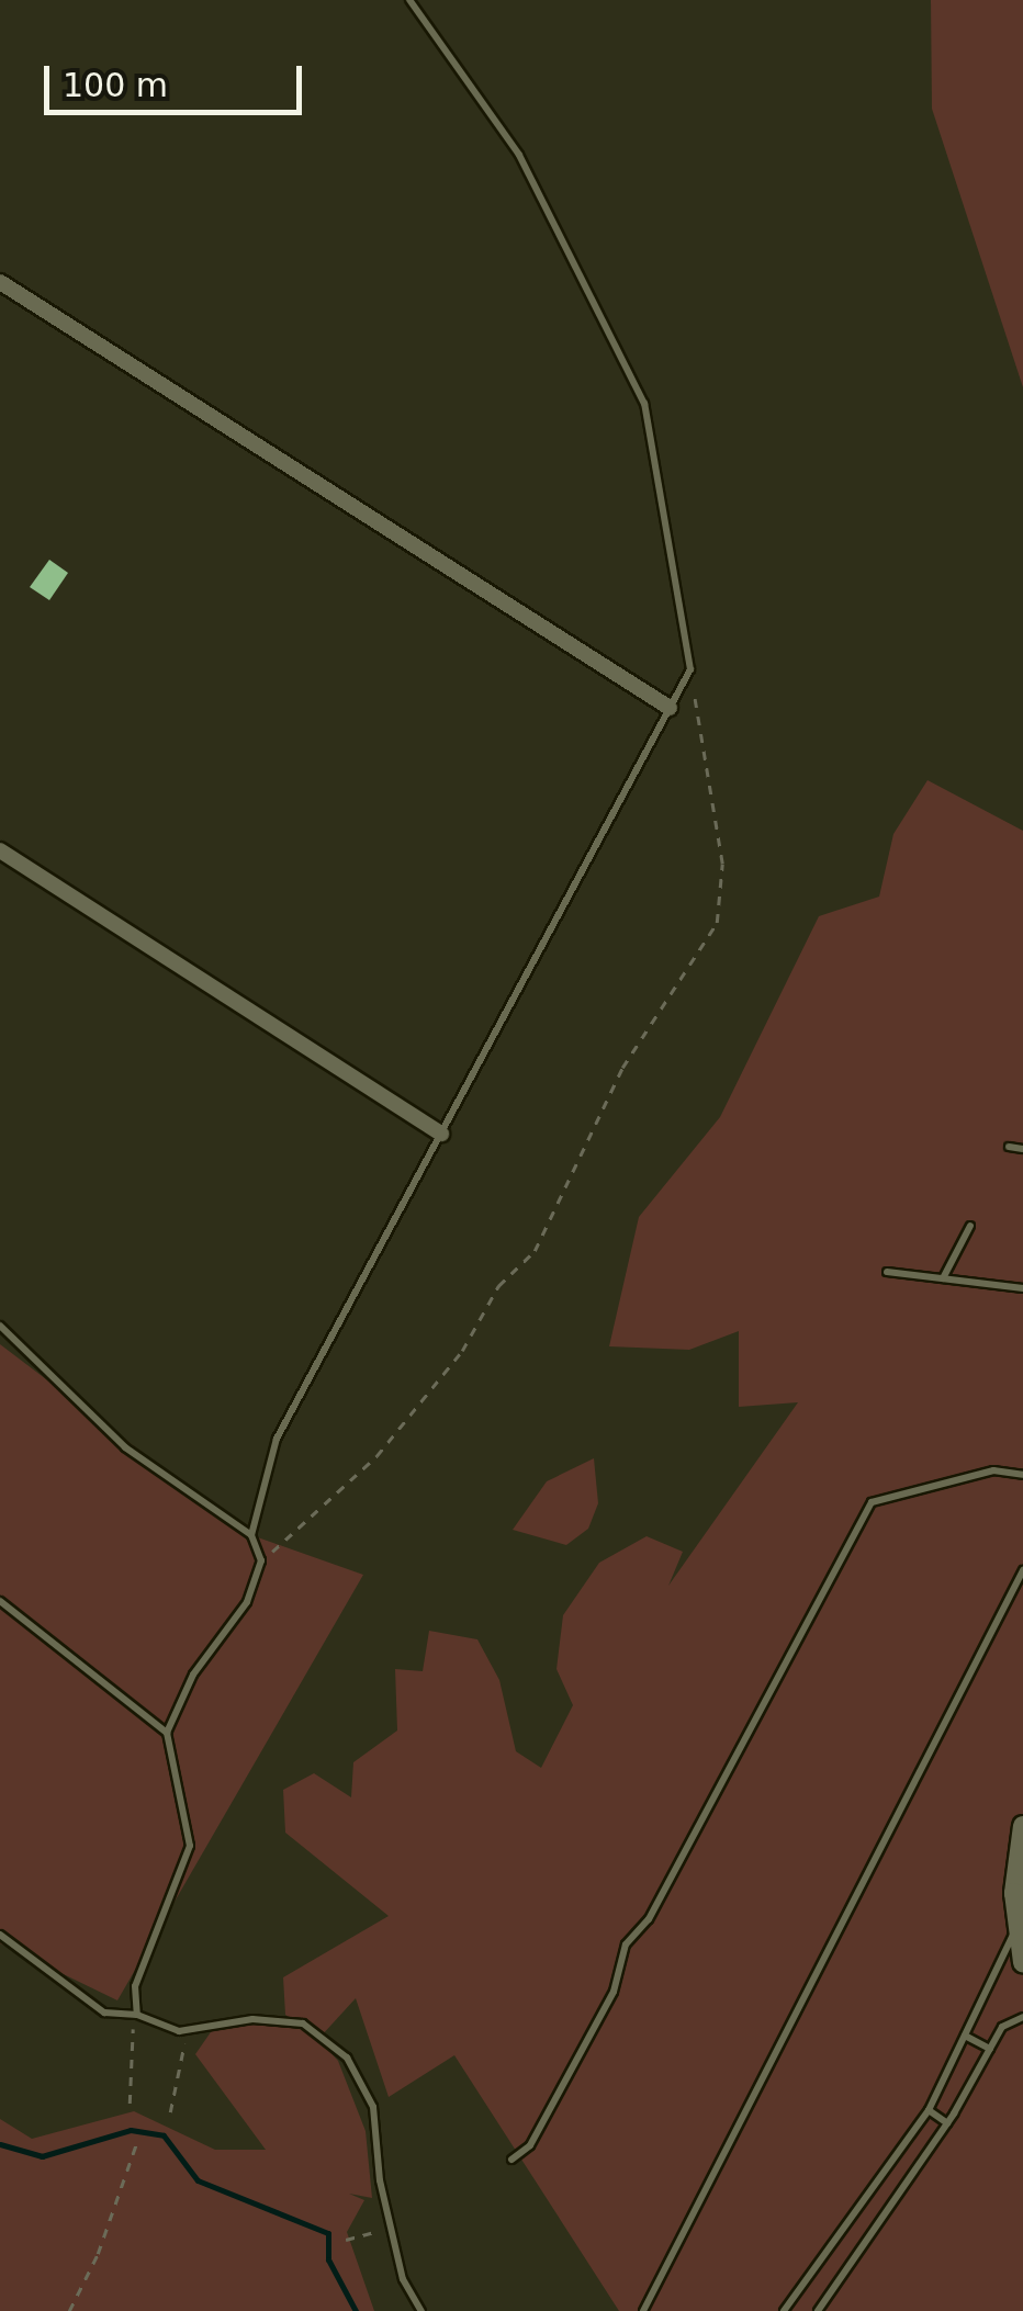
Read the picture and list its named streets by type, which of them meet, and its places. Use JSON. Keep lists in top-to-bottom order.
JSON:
{
  "scale_bar": "100 m"
}
